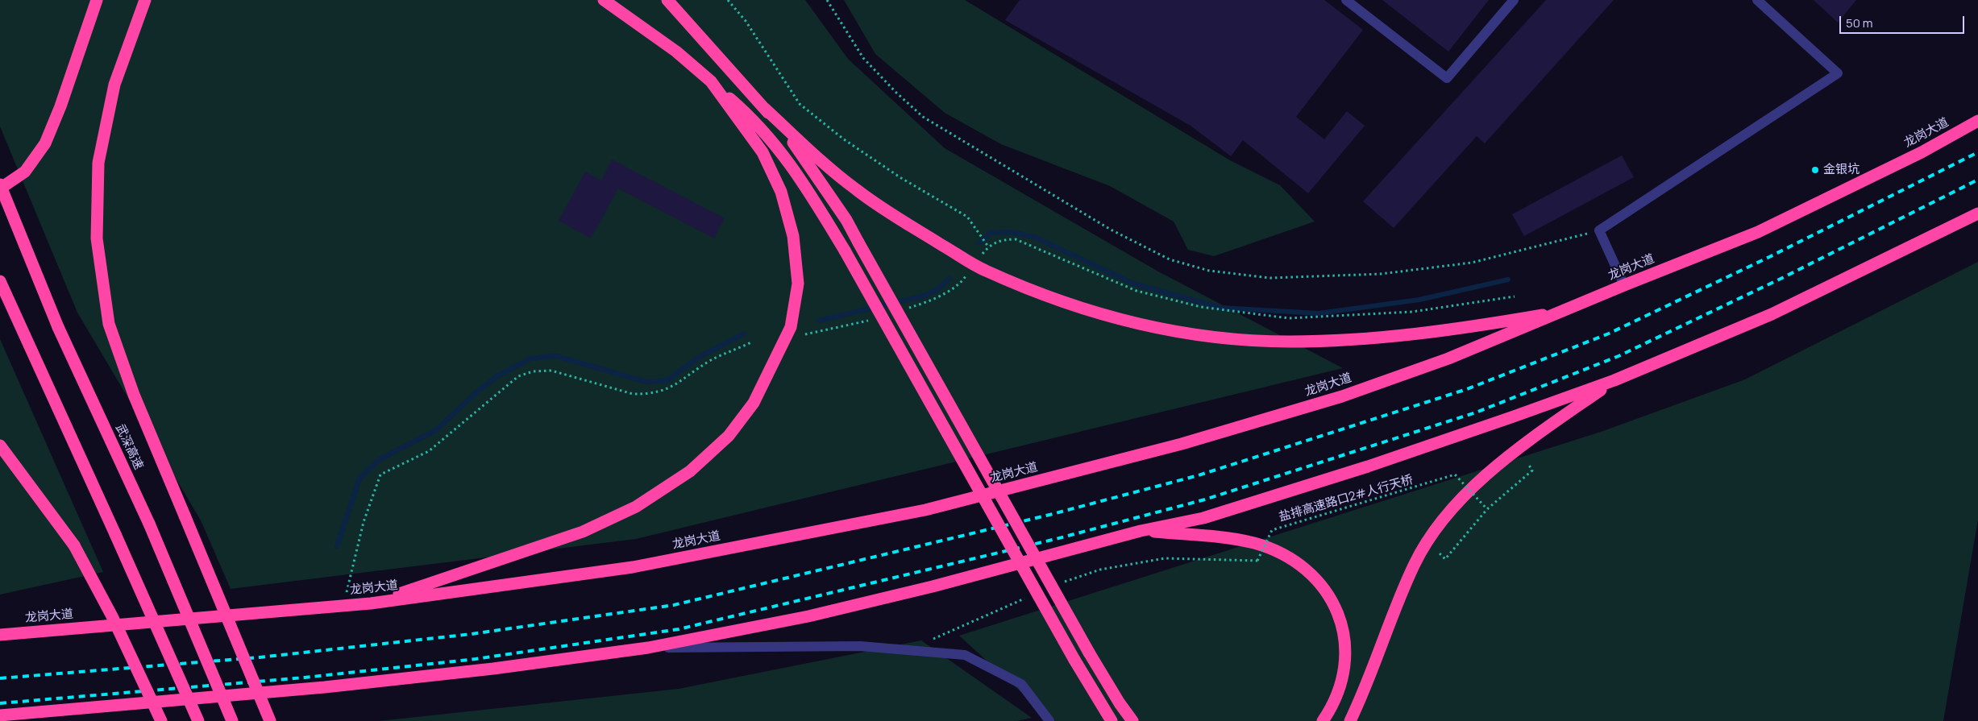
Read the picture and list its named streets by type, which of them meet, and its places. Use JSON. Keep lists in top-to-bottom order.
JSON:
{
  "streets": {
    "highway": ["龙岗大道", "武深高速"],
    "path": ["盐排高速路口2#人行天桥"]
  },
  "places": ["金银坑"],
  "scale_bar": "50 m"
}
